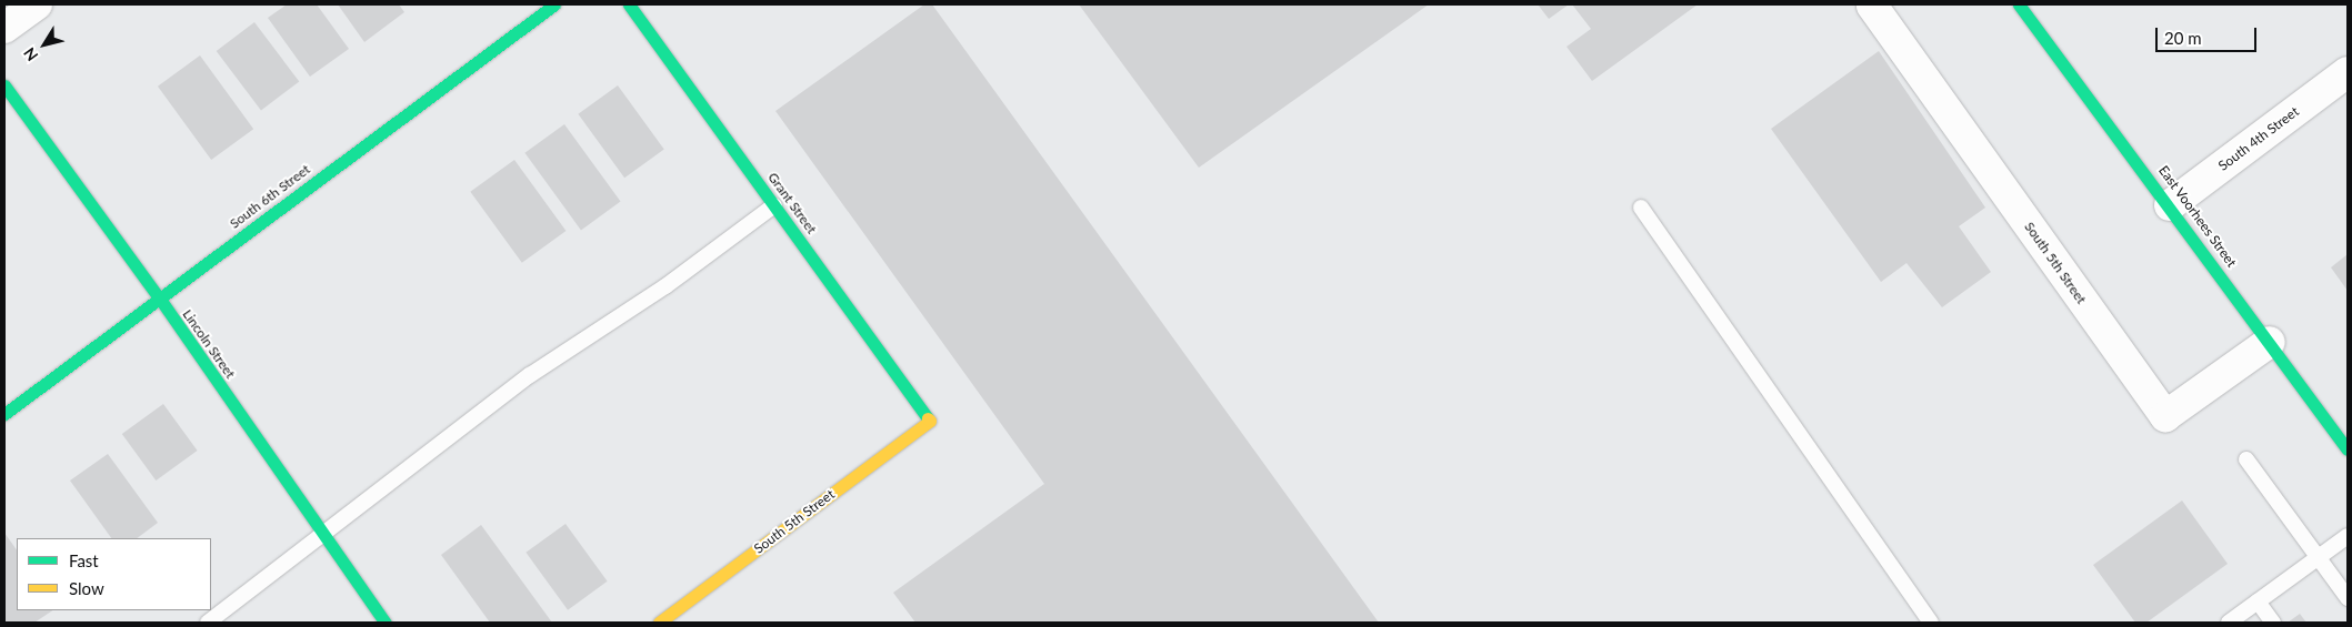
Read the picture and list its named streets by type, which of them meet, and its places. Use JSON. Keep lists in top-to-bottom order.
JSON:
{
  "streets": {
    "street": [
      "South 4th Street",
      "South 6th Street",
      "Grant Street",
      "East Voorhees Street",
      "South 5th Street",
      "Lincoln Street"
    ]
  },
  "crossings": [
    ["South 4th Street", "East Voorhees Street"],
    ["South 6th Street", "Lincoln Street"],
    ["Grant Street", "South 5th Street"],
    ["East Voorhees Street", "South 5th Street"]
  ],
  "legend": ["Fast", "Slow"],
  "scale_bar": "20 m",
  "north": "bottom left"
}
